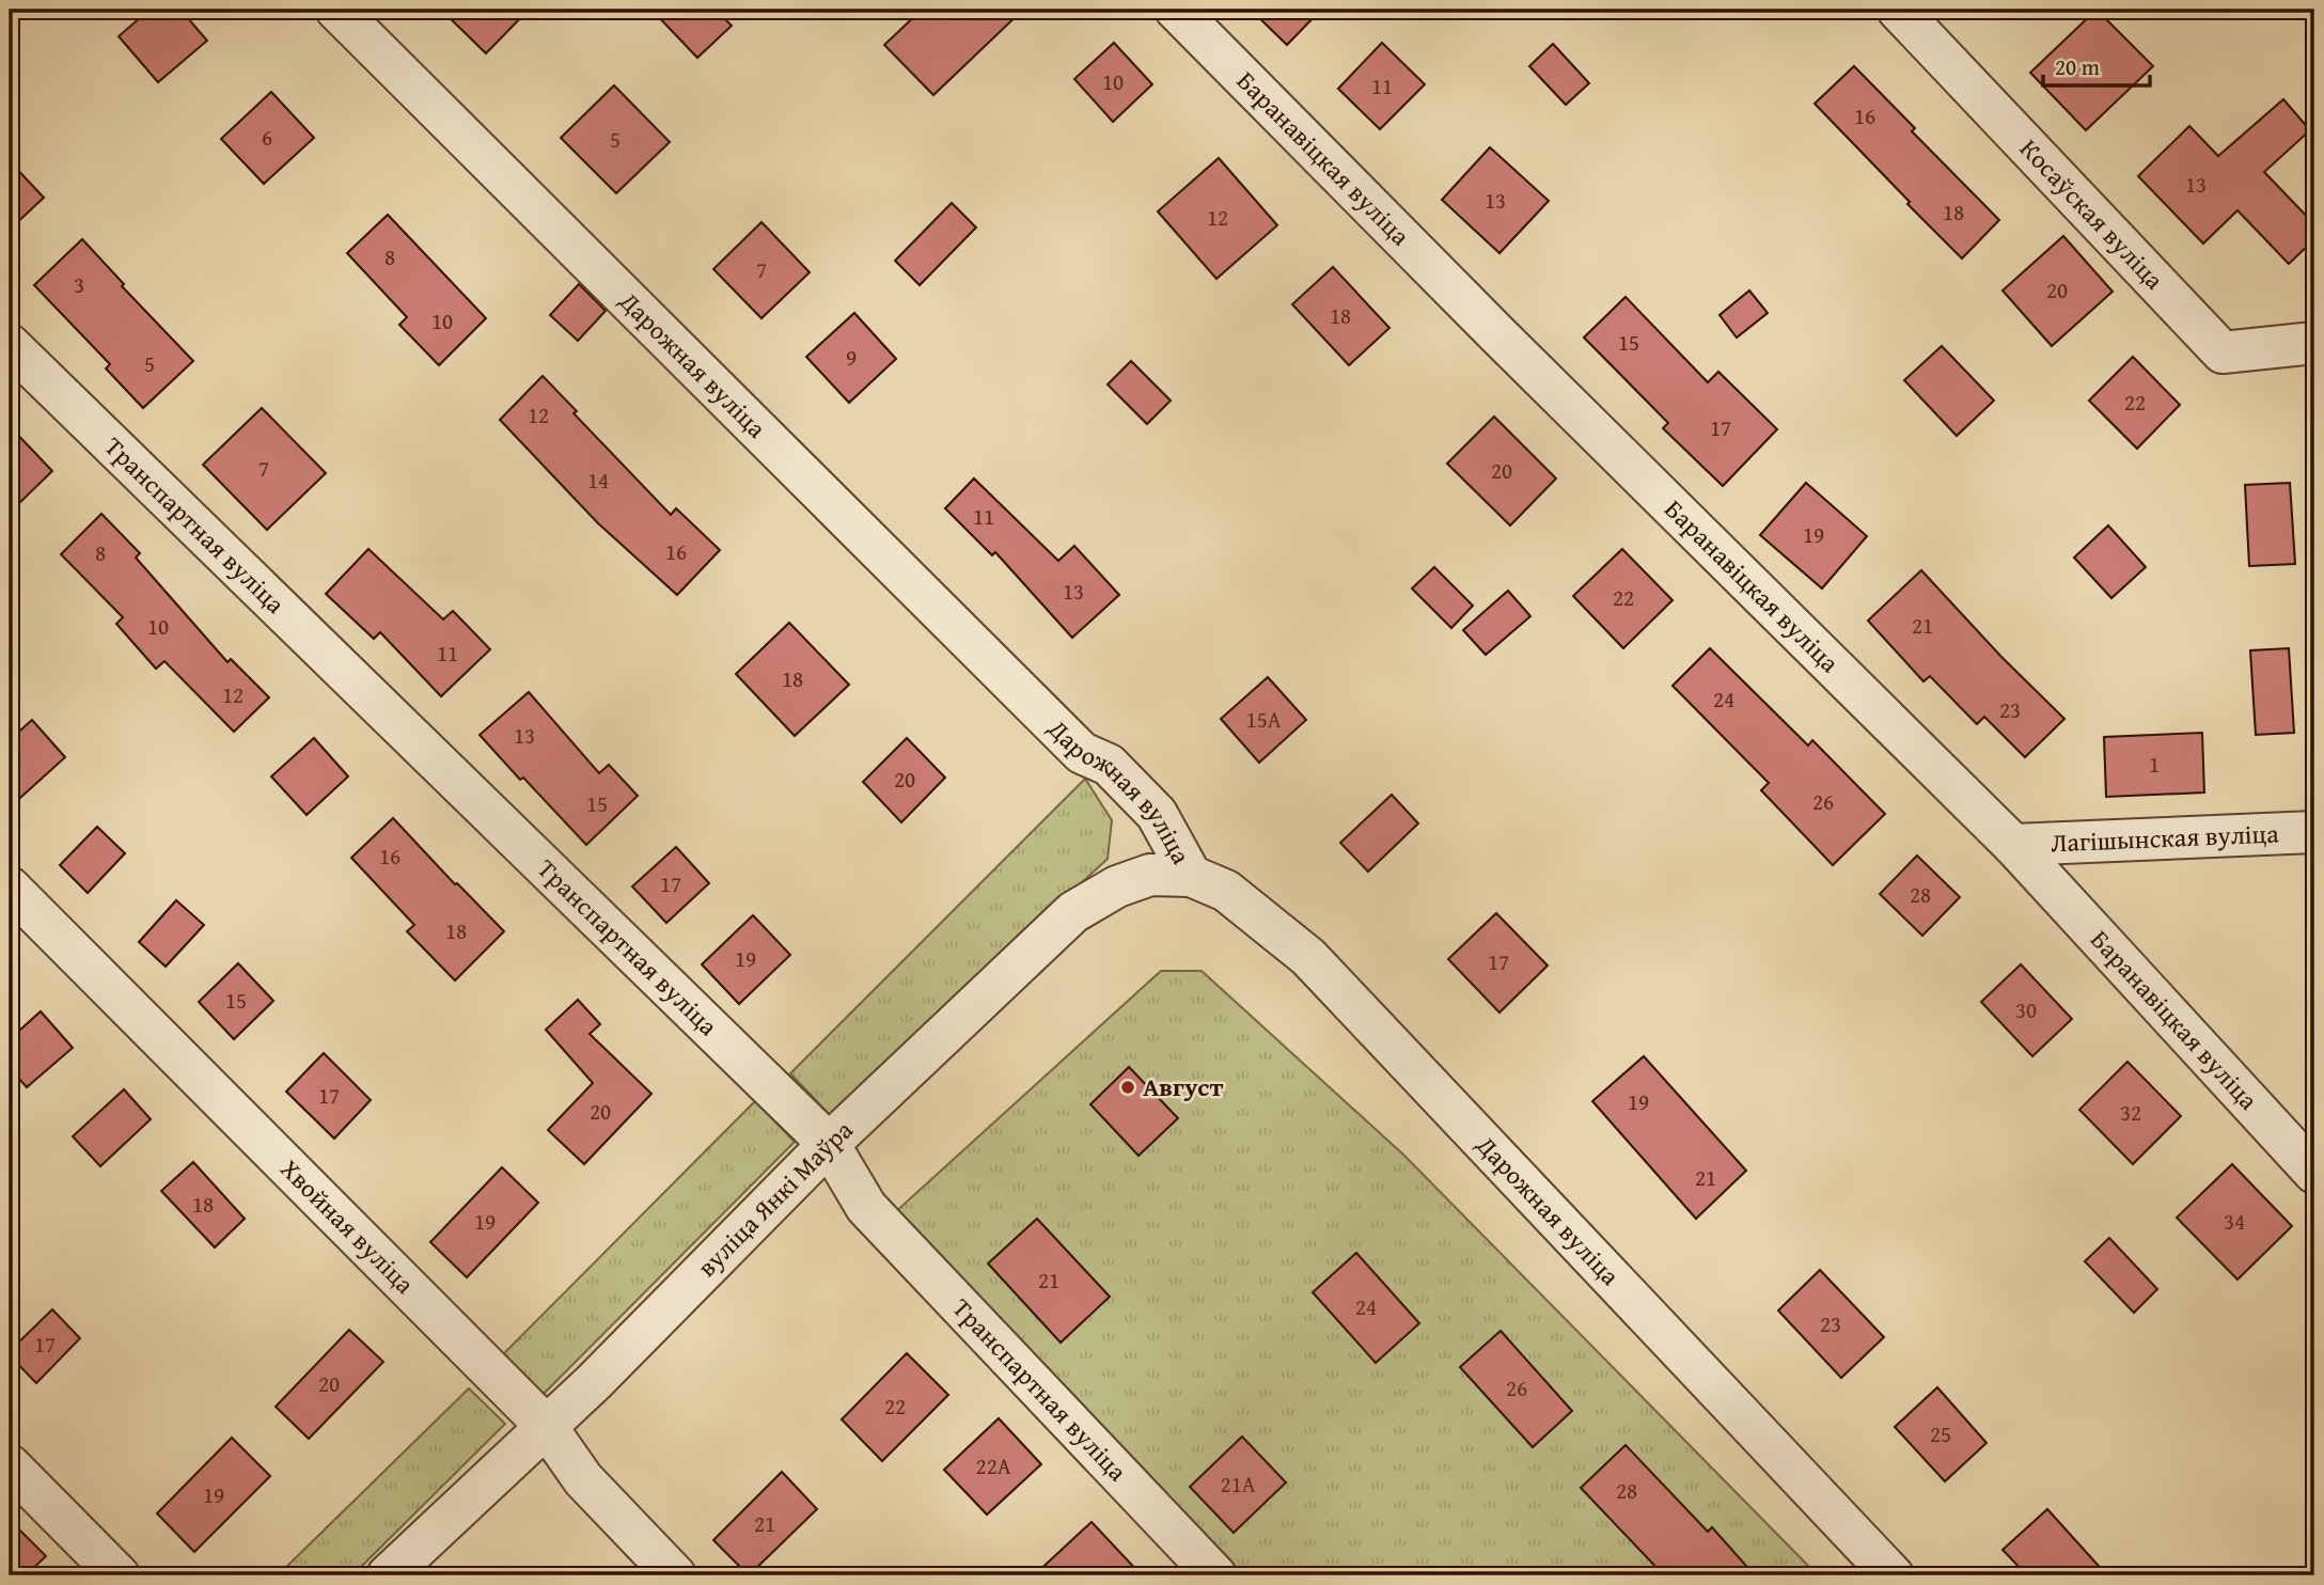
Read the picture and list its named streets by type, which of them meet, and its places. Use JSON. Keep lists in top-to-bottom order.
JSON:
{
  "streets": {
    "street": [
      "Баранавіцкая вуліца",
      "Косаўская вуліца",
      "Дарожная вуліца",
      "Транспартная вуліца",
      "Лагішынская вуліца",
      "вуліца Янкі Маўра",
      "Хвойная вуліца"
    ]
  },
  "crossings": [
    ["Баранавіцкая вуліца", "Лагішынская вуліца"],
    ["Дарожная вуліца", "вуліца Янкі Маўра"],
    ["Транспартная вуліца", "вуліца Янкі Маўра"],
    ["вуліца Янкі Маўра", "Хвойная вуліца"]
  ],
  "places": ["Август"],
  "house_numbers": [
    "10",
    "11",
    "16",
    "6",
    "5",
    "13",
    "13",
    "18",
    "12",
    "8",
    "7",
    "3",
    "20",
    "18",
    "10",
    "15",
    "9",
    "5",
    "22",
    "12",
    "17",
    "7",
    "20",
    "14",
    "11",
    "19",
    "16",
    "8",
    "13",
    "22",
    "21",
    "10",
    "11",
    "18",
    "12",
    "24",
    "23",
    "15А",
    "13",
    "1",
    "20",
    "26",
    "15",
    "16",
    "17",
    "28",
    "18",
    "19",
    "17",
    "15",
    "30",
    "17",
    "19",
    "20",
    "32",
    "21",
    "18",
    "19",
    "34",
    "21",
    "24",
    "23",
    "17",
    "20",
    "26",
    "22",
    "25",
    "22А",
    "21А",
    "28",
    "19",
    "21"
  ],
  "scale_bar": "20 m"
}
